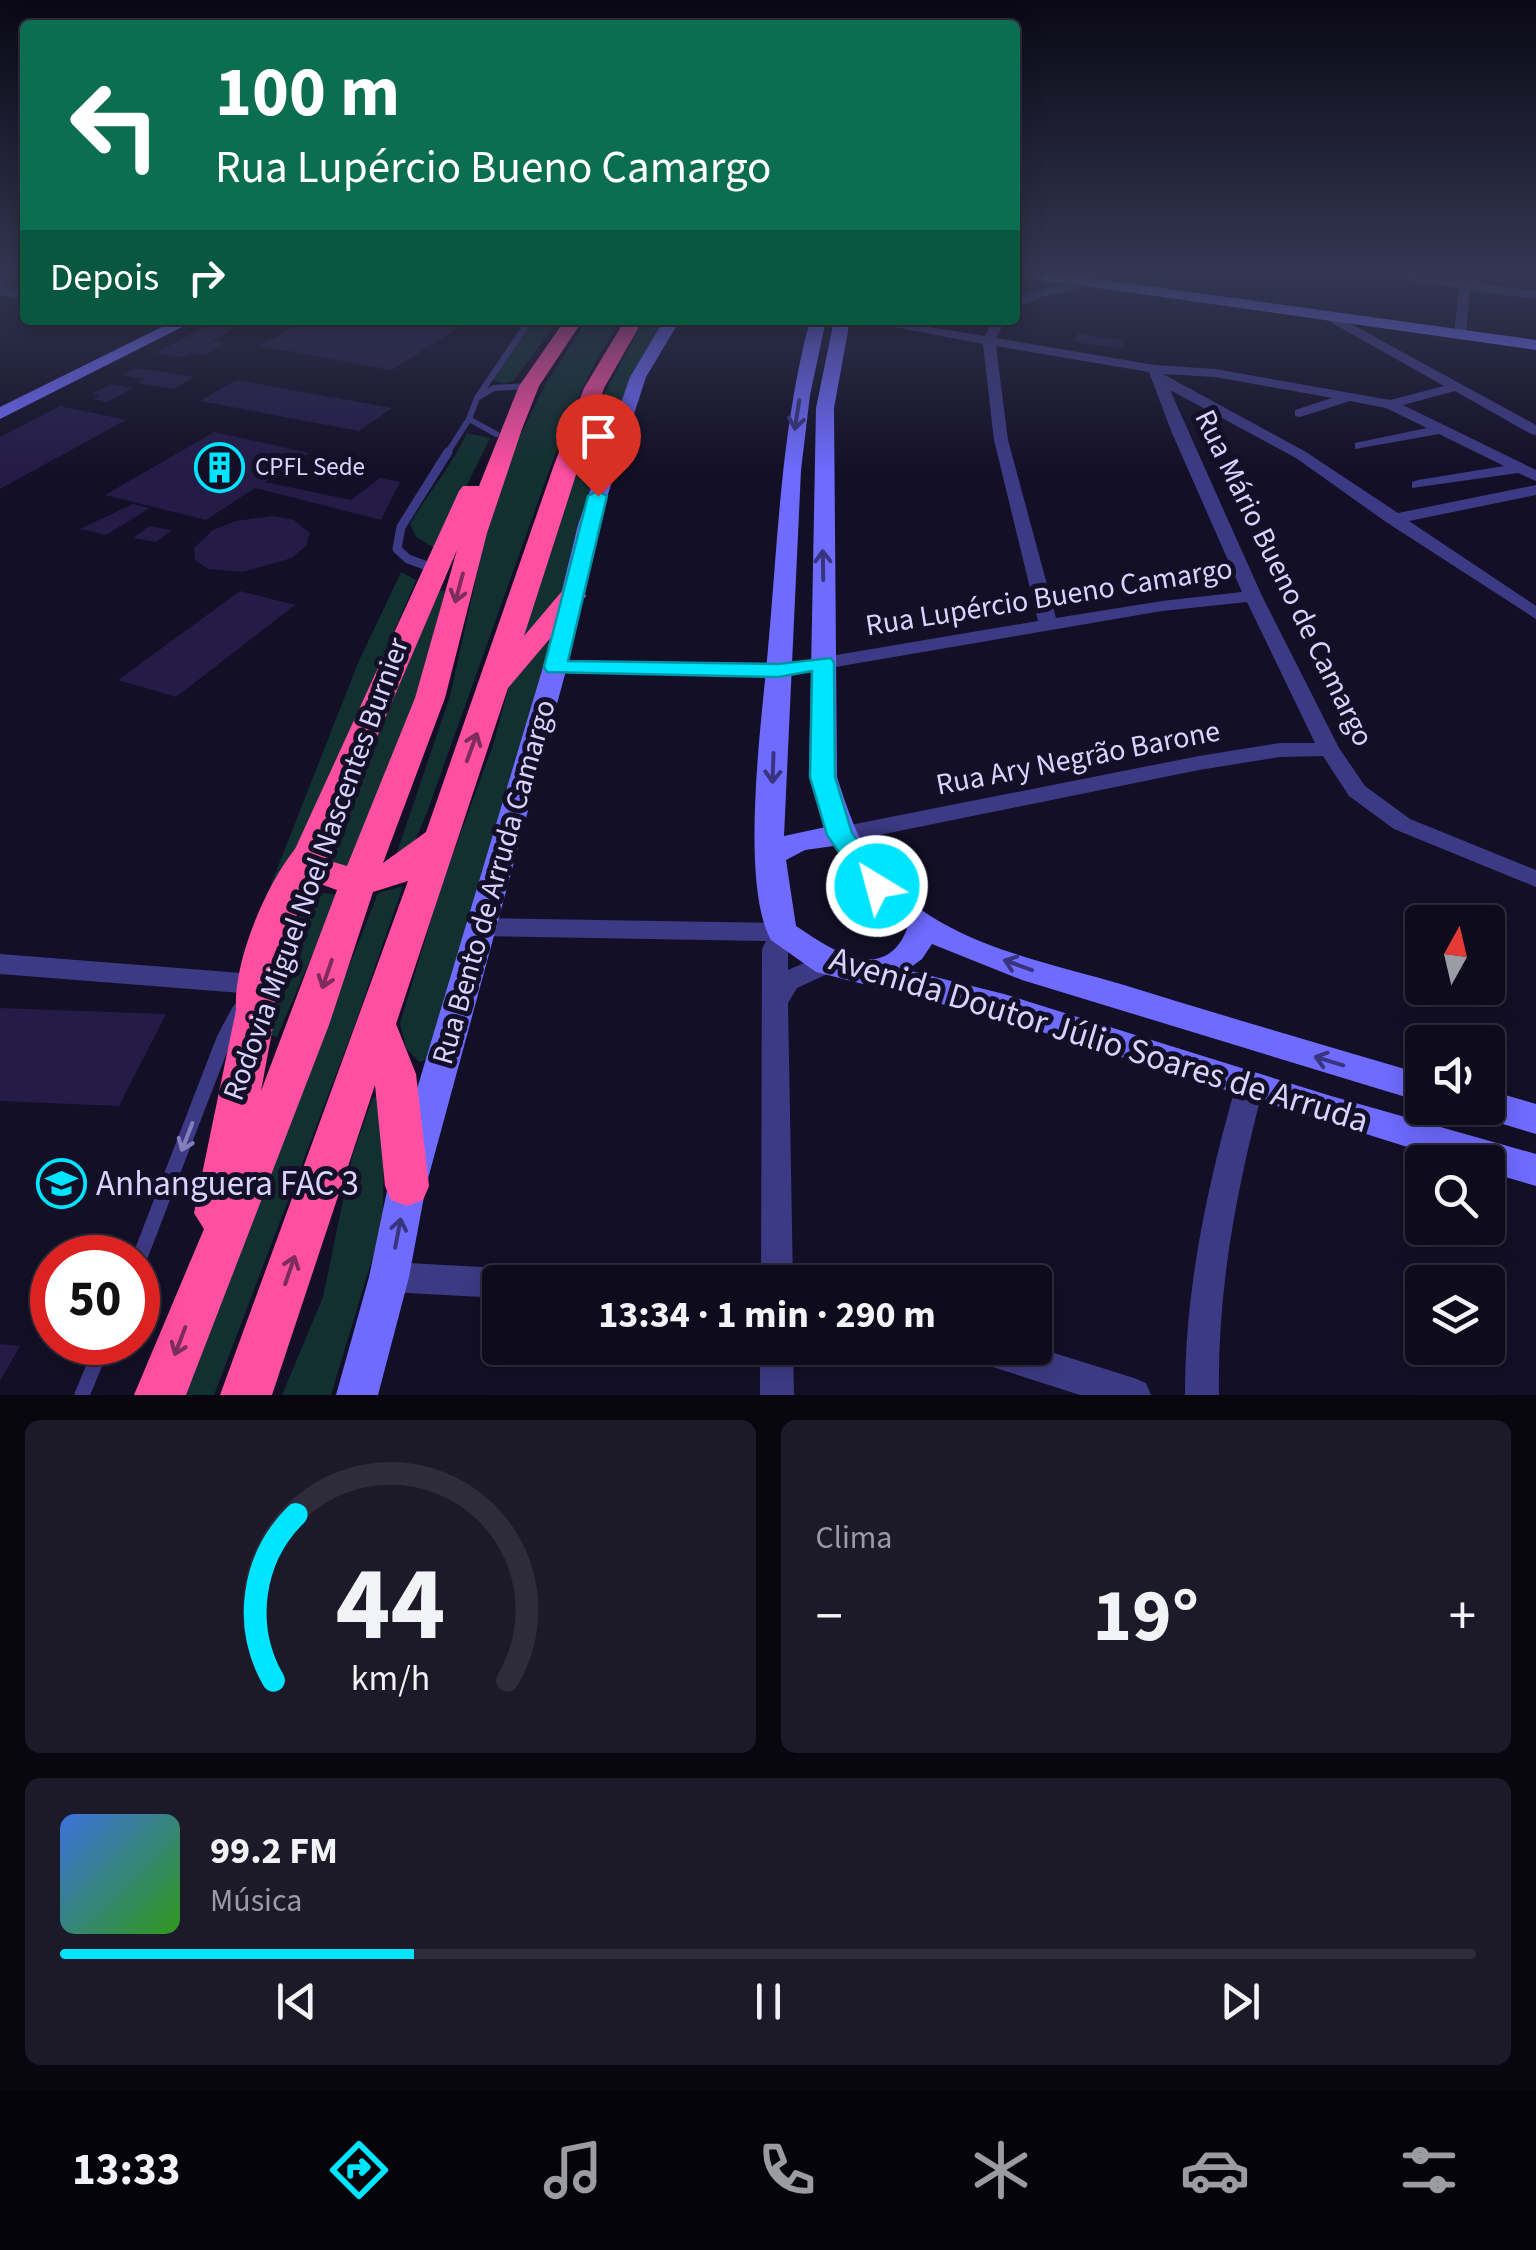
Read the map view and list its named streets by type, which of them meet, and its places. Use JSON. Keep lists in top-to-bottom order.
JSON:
{
  "streets": {
    "highway": ["Rodovia Miguel Noel Nascentes Burnier"],
    "main road": ["Rua Bento de Arruda Camargo", "Avenida Doutor Júlio Soares de Arruda"],
    "street": ["Rua Mário Bueno de Camargo", "Rua Lupércio Bueno Camargo", "Rua Ary Negrão Barone"]
  },
  "crossings": [
    ["Rua Mário Bueno de Camargo", "Rua Lupércio Bueno Camargo"],
    ["Rua Mário Bueno de Camargo", "Rua Ary Negrão Barone"],
    ["Rua Lupércio Bueno Camargo", "Rua Bento de Arruda Camargo"],
    ["Rua Ary Negrão Barone", "Avenida Doutor Júlio Soares de Arruda"]
  ],
  "places": {
    "building": ["CPFL Sede"],
    "school or university": ["Anhanguera FAC 3"]
  },
  "north": "top",
  "page": {
    "turn": ["100 m", "Rua Lupércio Bueno Camargo"],
    "then": "Depois",
    "limit": "50",
    "trip": "13:34 · 1 min · 290 m",
    "tile": "Clima",
    "heat": ["−", "19°", "+"],
    "song": ["99.2 FM", "Música"],
    "tabs": "13:33",
    "gauge": ["44", "km/h"]
  }
}
